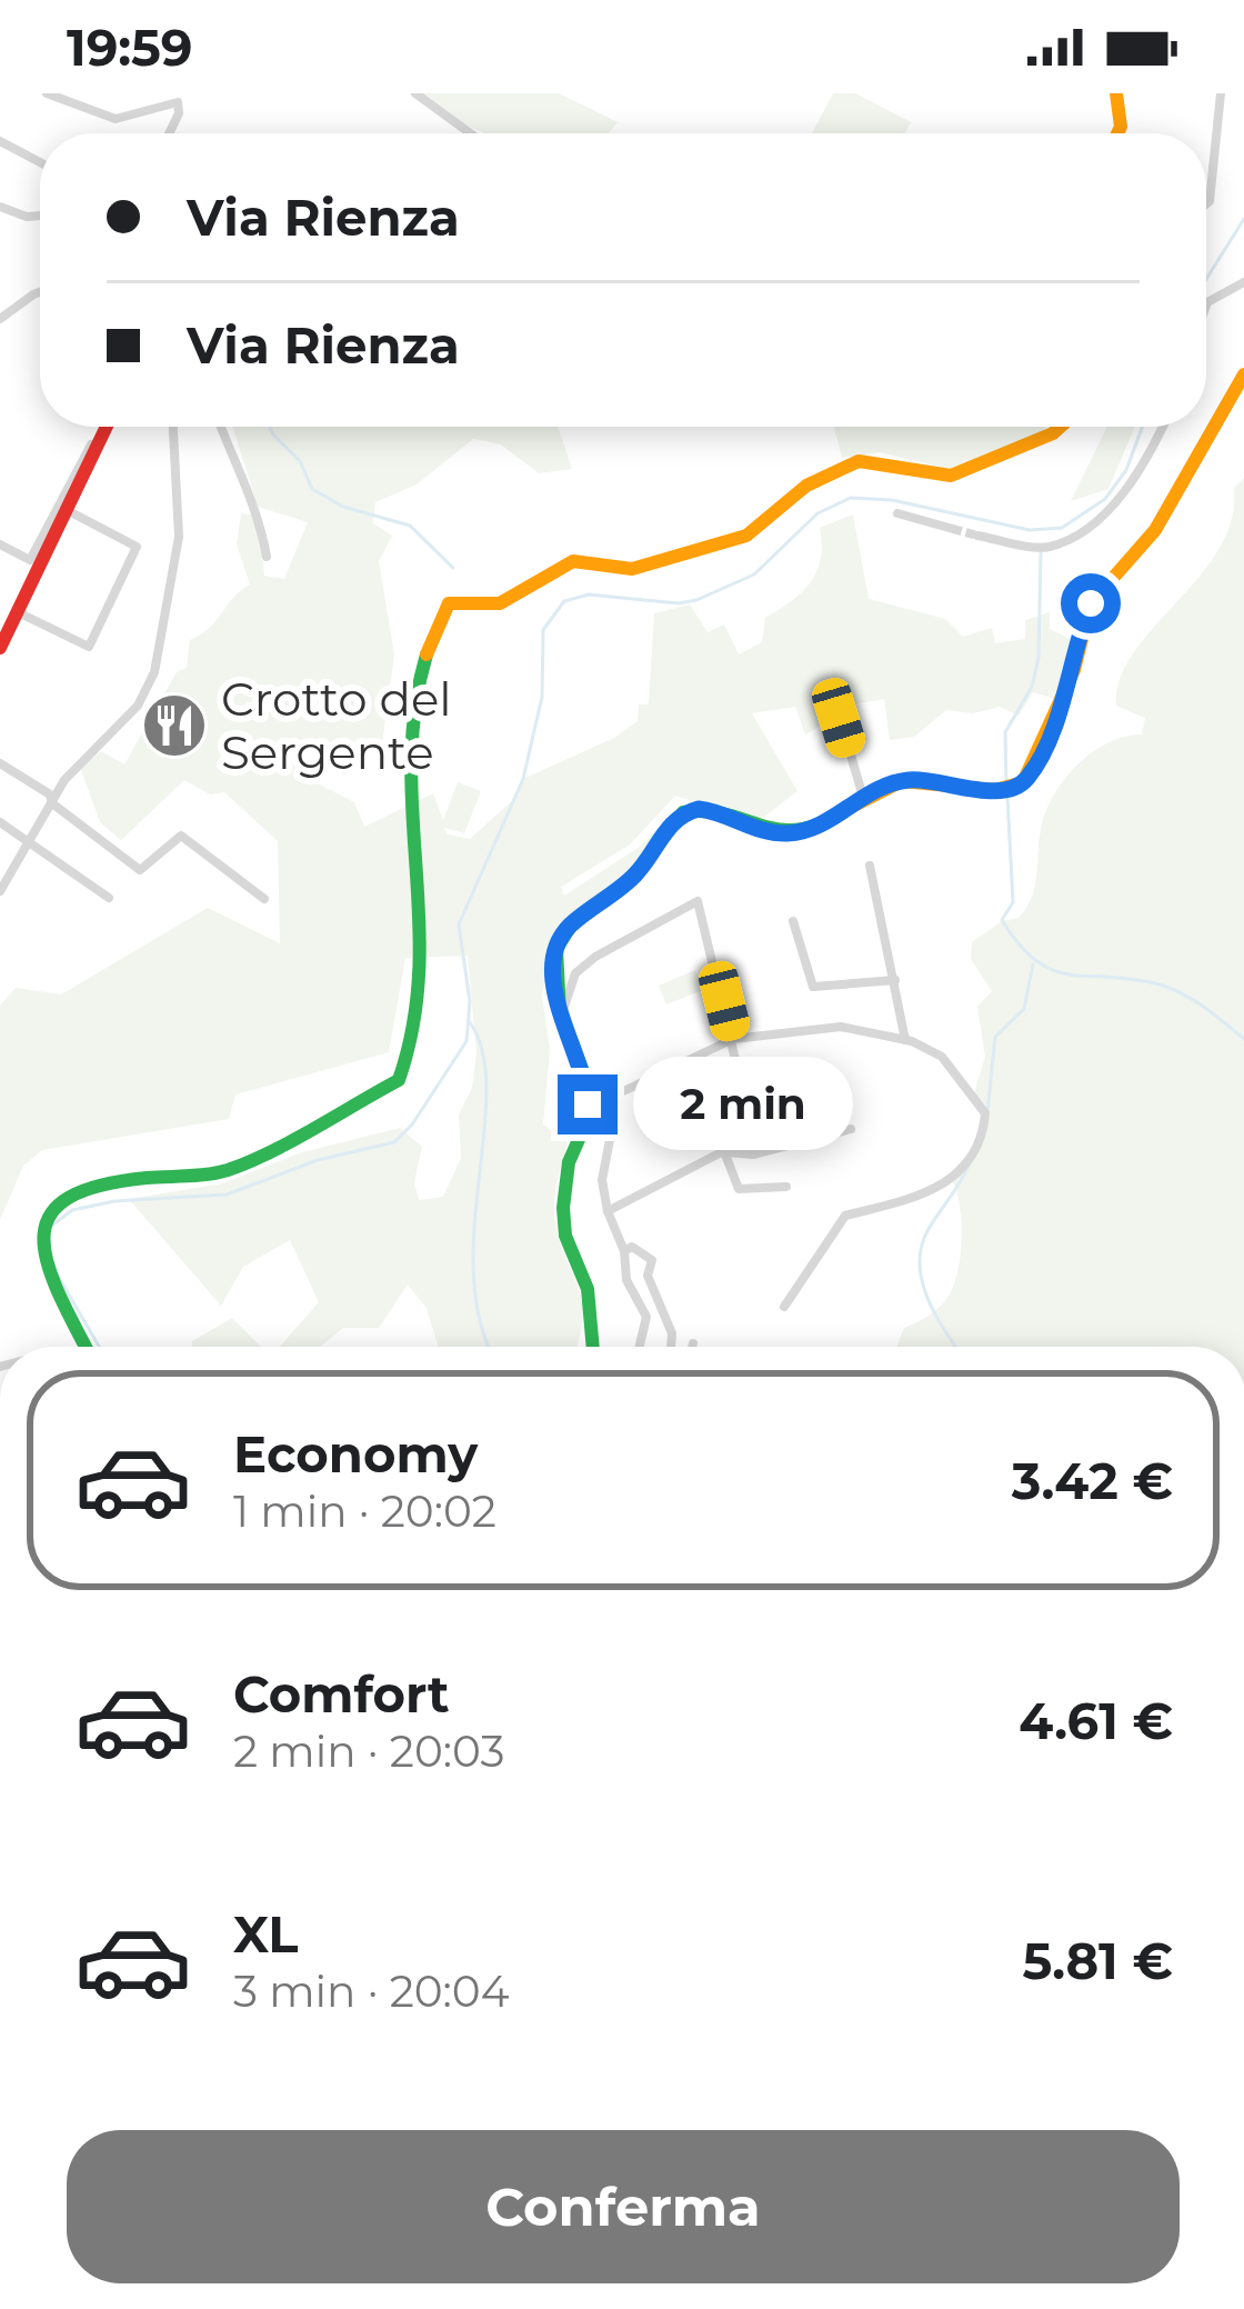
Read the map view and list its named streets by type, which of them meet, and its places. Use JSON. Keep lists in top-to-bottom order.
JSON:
{
  "places": {
    "restaurant": ["Crotto del Sergente"]
  },
  "page": {
    "status": "19:59",
    "banner": ["Via Rienza", "Via Rienza"],
    "bubble": "2 min",
    "list": [
      {
        "name": "Economy",
        "note": "1 min · 20:02",
        "value": "3.42 €"
      },
      {
        "name": "Comfort",
        "note": "2 min · 20:03",
        "value": "4.61 €"
      },
      {
        "name": "XL",
        "note": "3 min · 20:04",
        "value": "5.81 €"
      }
    ],
    "buttons": "Conferma"
  }
}
